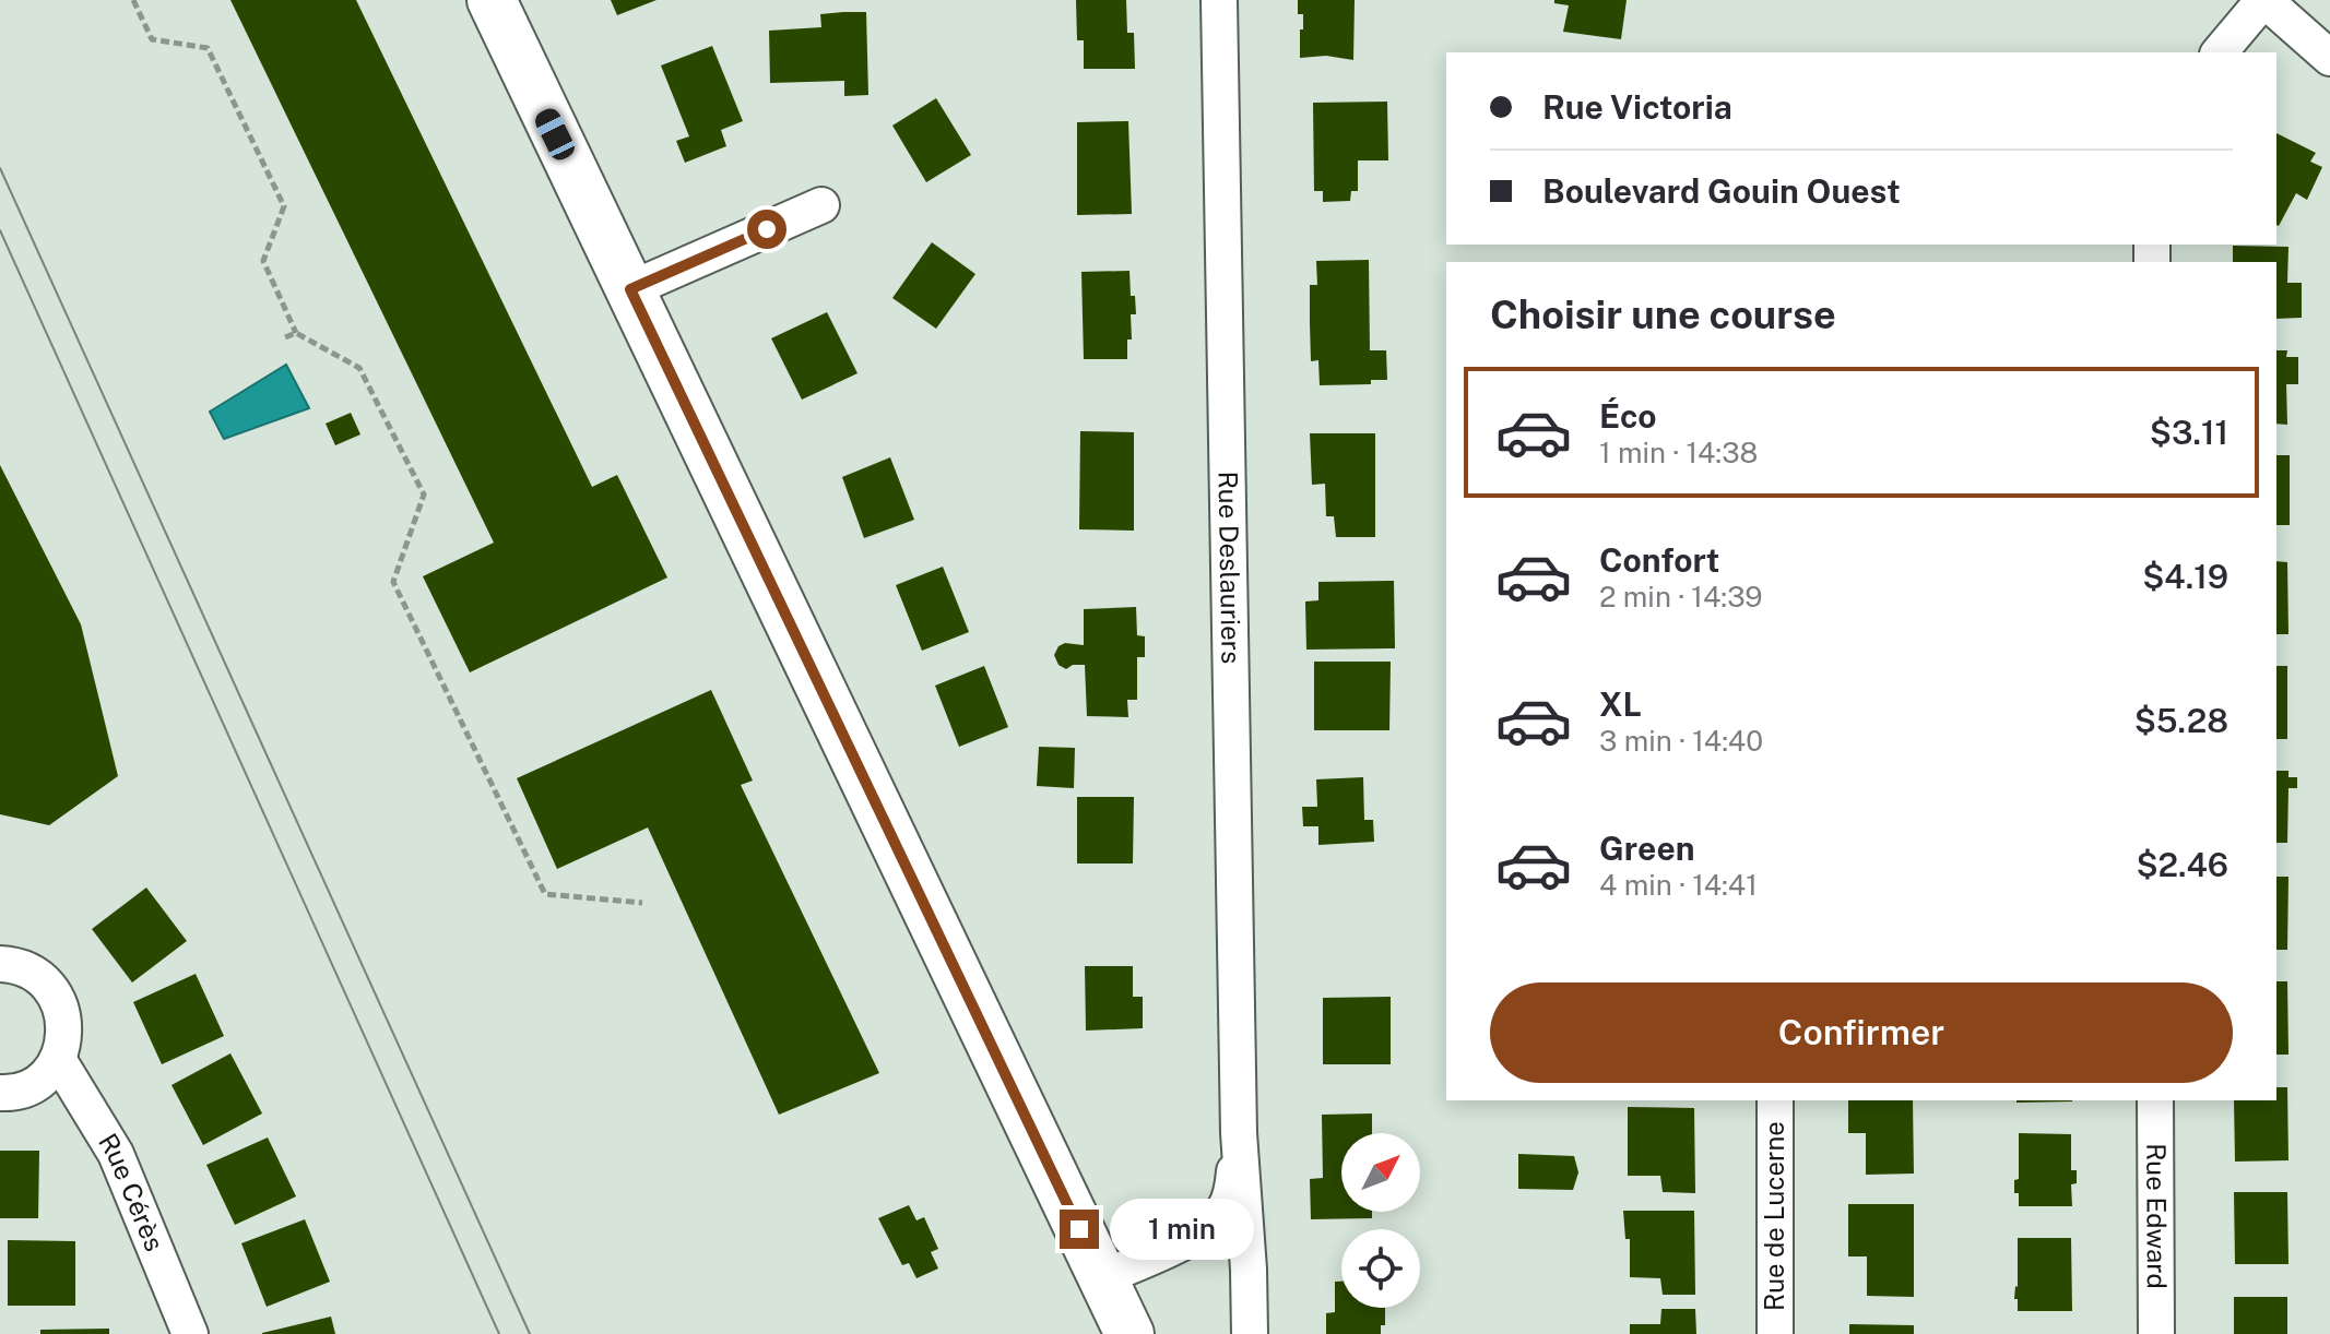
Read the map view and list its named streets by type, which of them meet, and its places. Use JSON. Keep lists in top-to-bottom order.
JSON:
{
  "streets": {
    "street": [
      "Rue Deslauriers",
      "Rue Cérès",
      "Rue de Lucerne",
      "Rue Edward"
    ]
  },
  "north": "top right",
  "page": {
    "banner": ["Rue Victoria", "Boulevard Gouin Ouest"],
    "heading": "Choisir une course",
    "list": [
      {
        "name": "Éco",
        "note": "1 min · 14:38",
        "value": "$3.11"
      },
      {
        "name": "Confort",
        "note": "2 min · 14:39",
        "value": "$4.19"
      },
      {
        "name": "XL",
        "note": "3 min · 14:40",
        "value": "$5.28"
      },
      {
        "name": "Green",
        "note": "4 min · 14:41",
        "value": "$2.46"
      }
    ],
    "buttons": "Confirmer",
    "bubble": "1 min"
  }
}
